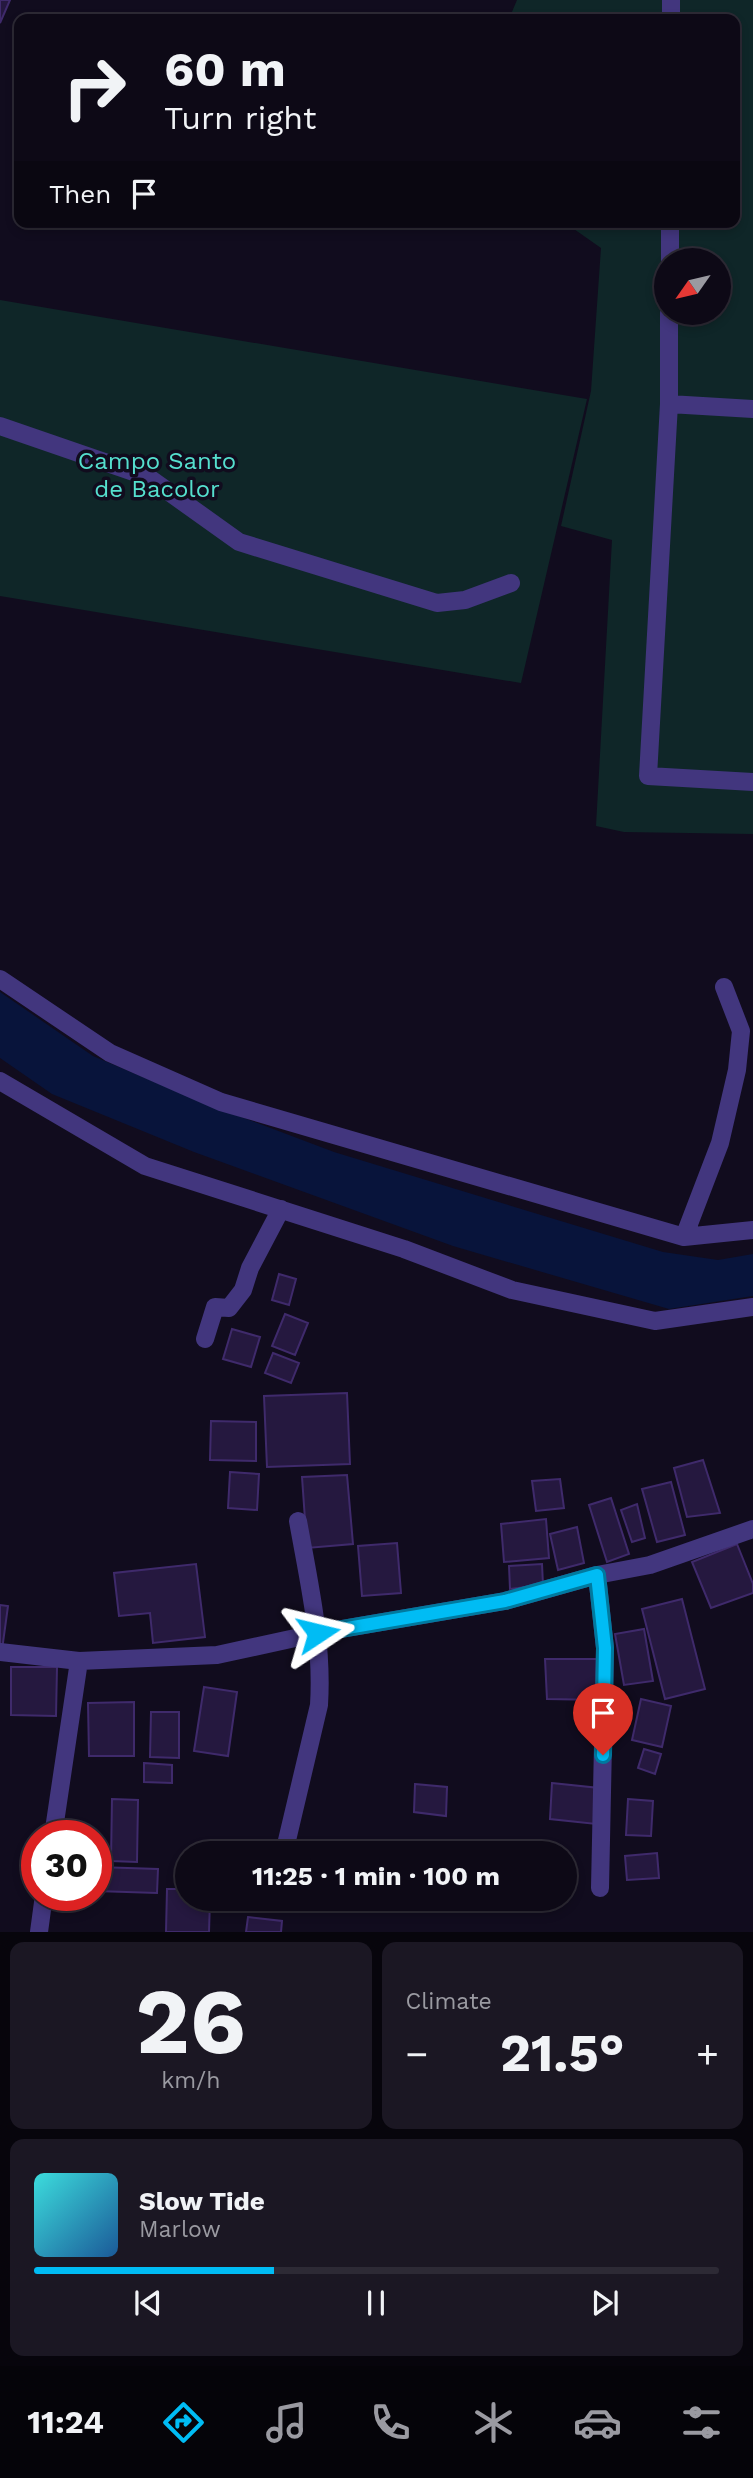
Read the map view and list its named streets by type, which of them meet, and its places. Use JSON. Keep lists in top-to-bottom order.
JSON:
{
  "parks": ["Campo Santo de Bacolor"],
  "north": "bottom left",
  "page": {
    "turn": ["60 m", "Turn right"],
    "then": "Then",
    "limit": "30",
    "trip": "11:25 · 1 min · 100 m",
    "tile": [
      ["26", "km/h"],
      "Climate"
    ],
    "heat": ["−", "21.5°", "+"],
    "song": ["Slow Tide", "Marlow"],
    "tabs": "11:24"
  }
}
